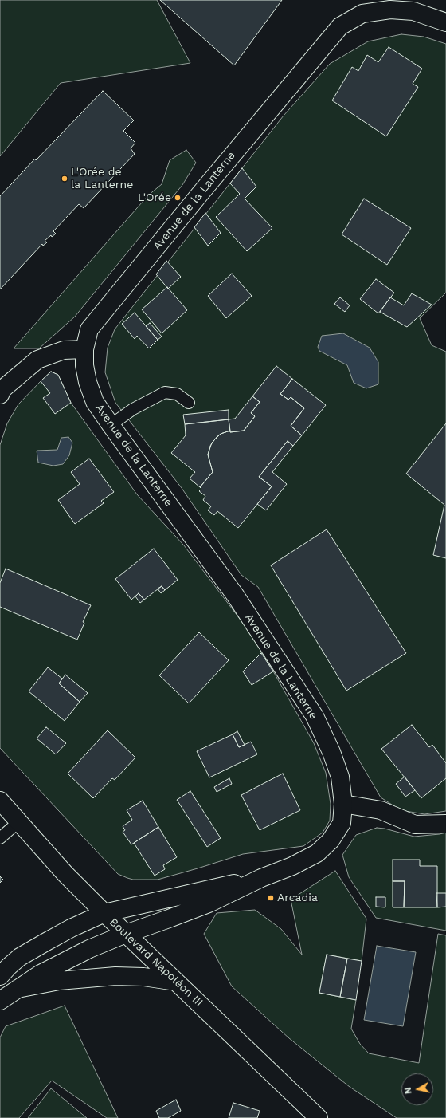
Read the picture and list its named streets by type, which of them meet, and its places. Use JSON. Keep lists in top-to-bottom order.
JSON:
{
  "streets": {
    "street": ["Avenue de la Lanterne", "Boulevard Napoléon III"]
  },
  "crossings": [
    ["Avenue de la Lanterne", "Boulevard Napoléon III"]
  ],
  "places": ["L'Orée de la Lanterne", "L'Orée", "Arcadia"],
  "north": "left"
}
